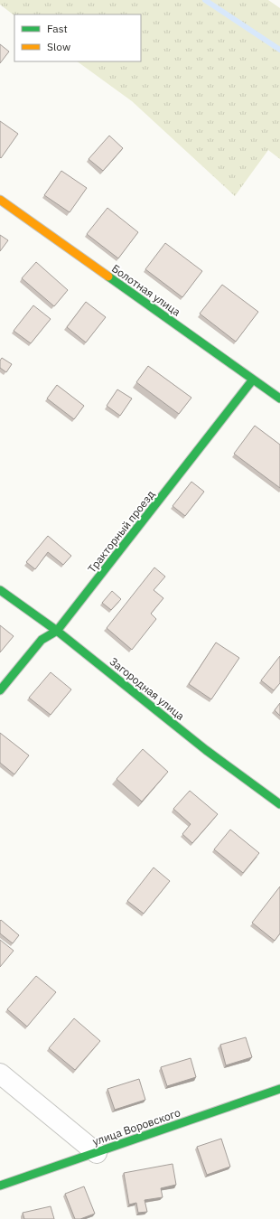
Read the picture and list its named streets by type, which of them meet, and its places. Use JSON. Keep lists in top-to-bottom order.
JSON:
{
  "streets": {
    "street": [
      "Болотная улица",
      "Тракторный проезд",
      "Загородная улица",
      "улица Воровского"
    ]
  },
  "crossings": [
    ["Болотная улица", "Тракторный проезд"],
    ["Тракторный проезд", "Загородная улица"]
  ],
  "legend": ["Fast", "Slow"]
}
